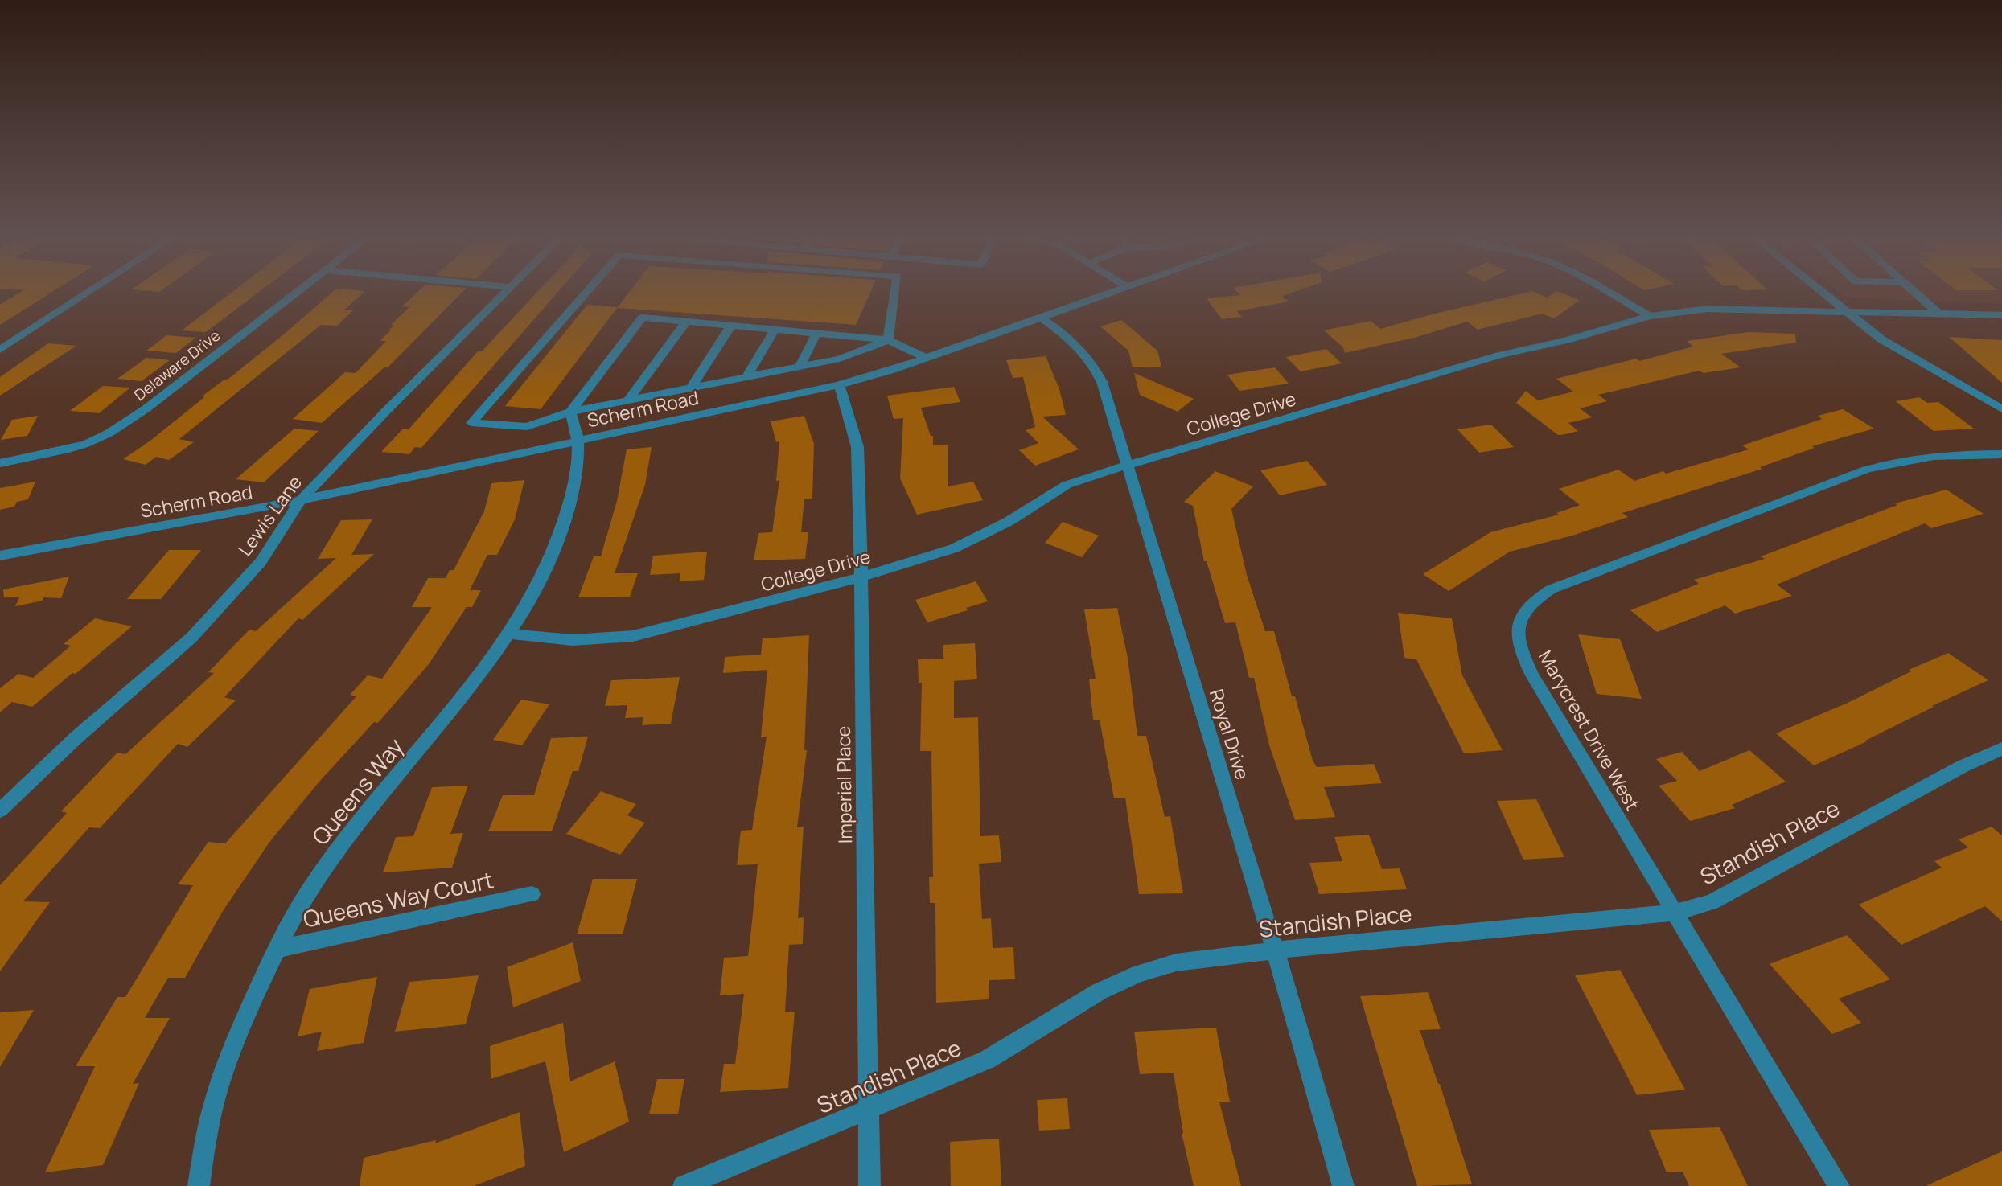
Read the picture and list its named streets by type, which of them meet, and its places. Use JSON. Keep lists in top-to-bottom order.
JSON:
{
  "streets": {
    "street": [
      "Delaware Drive",
      "Scherm Road",
      "College Drive",
      "Lewis Lane",
      "Marycrest Drive West",
      "Royal Drive",
      "Imperial Place",
      "Queens Way",
      "Standish Place",
      "Queens Way Court"
    ]
  },
  "crossings": [
    ["Scherm Road", "Lewis Lane"],
    ["Scherm Road", "Royal Drive"],
    ["Scherm Road", "Imperial Place"],
    ["Scherm Road", "Queens Way"],
    ["College Drive", "Royal Drive"],
    ["College Drive", "Imperial Place"],
    ["College Drive", "Queens Way"],
    ["Marycrest Drive West", "Standish Place"],
    ["Royal Drive", "Standish Place"],
    ["Imperial Place", "Standish Place"],
    ["Queens Way", "Queens Way Court"]
  ]
}
